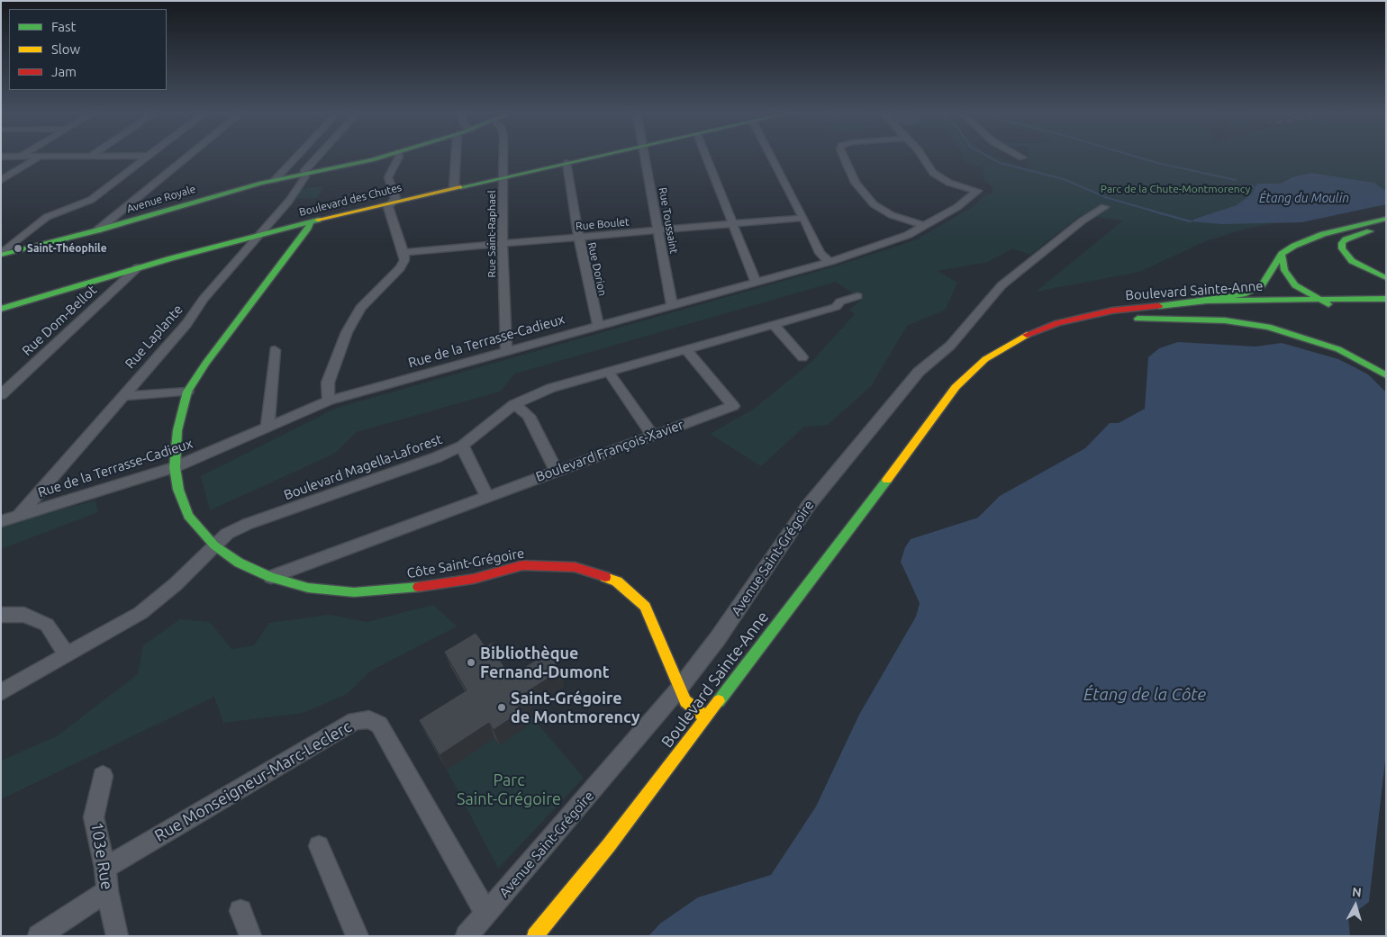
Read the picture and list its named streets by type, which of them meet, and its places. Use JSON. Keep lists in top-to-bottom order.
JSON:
{
  "streets": {
    "main road": [
      "Avenue Royale",
      "Boulevard des Chutes",
      "Boulevard Sainte-Anne",
      "Côte Saint-Grégoire"
    ],
    "street": [
      "Rue Toussaint",
      "Rue Boulet",
      "Rue Saint-Raphael",
      "Rue Dorion",
      "Rue Dom-Bellot",
      "Rue Laplante",
      "Rue de la Terrasse-Cadieux",
      "Boulevard François-Xavier",
      "Boulevard Magella-Laforest",
      "Avenue Saint-Grégoire",
      "Rue Monseigneur-Marc-Leclerc",
      "103e Rue"
    ]
  },
  "crossings": [
    ["Avenue Royale", "Rue Laplante"],
    ["Boulevard des Chutes", "Rue Saint-Raphael"],
    ["Boulevard des Chutes", "Rue Dorion"],
    ["Boulevard des Chutes", "Rue Dom-Bellot"],
    ["Boulevard des Chutes", "Rue Laplante"],
    ["Boulevard des Chutes", "Côte Saint-Grégoire"],
    ["Rue Toussaint", "Rue Boulet"],
    ["Rue Toussaint", "Rue de la Terrasse-Cadieux"],
    ["Rue Boulet", "Rue Saint-Raphael"],
    ["Rue Boulet", "Rue Dorion"],
    ["Rue Saint-Raphael", "Rue de la Terrasse-Cadieux"],
    ["Rue Dorion", "Rue de la Terrasse-Cadieux"],
    ["Boulevard Sainte-Anne", "Côte Saint-Grégoire"],
    ["Rue Laplante", "Rue de la Terrasse-Cadieux"],
    ["Rue de la Terrasse-Cadieux", "Côte Saint-Grégoire"],
    ["Boulevard François-Xavier", "Boulevard Magella-Laforest"],
    ["Boulevard François-Xavier", "Côte Saint-Grégoire"],
    ["Boulevard Magella-Laforest", "Côte Saint-Grégoire"],
    ["Avenue Saint-Grégoire", "Côte Saint-Grégoire"],
    ["Avenue Saint-Grégoire", "Rue Monseigneur-Marc-Leclerc"],
    ["Rue Monseigneur-Marc-Leclerc", "103e Rue"]
  ],
  "water": ["Étang du Moulin", "Étang de la Côte"],
  "parks": ["Parc de la Chute-Montmorency", "Parc Saint-Grégoire"],
  "places": ["Saint-Théophile", "Bibliothèque Fernand-Dumont", "Saint-Grégoire de Montmorency"],
  "legend": ["Fast", "Slow", "Jam"],
  "north": "top"
}
